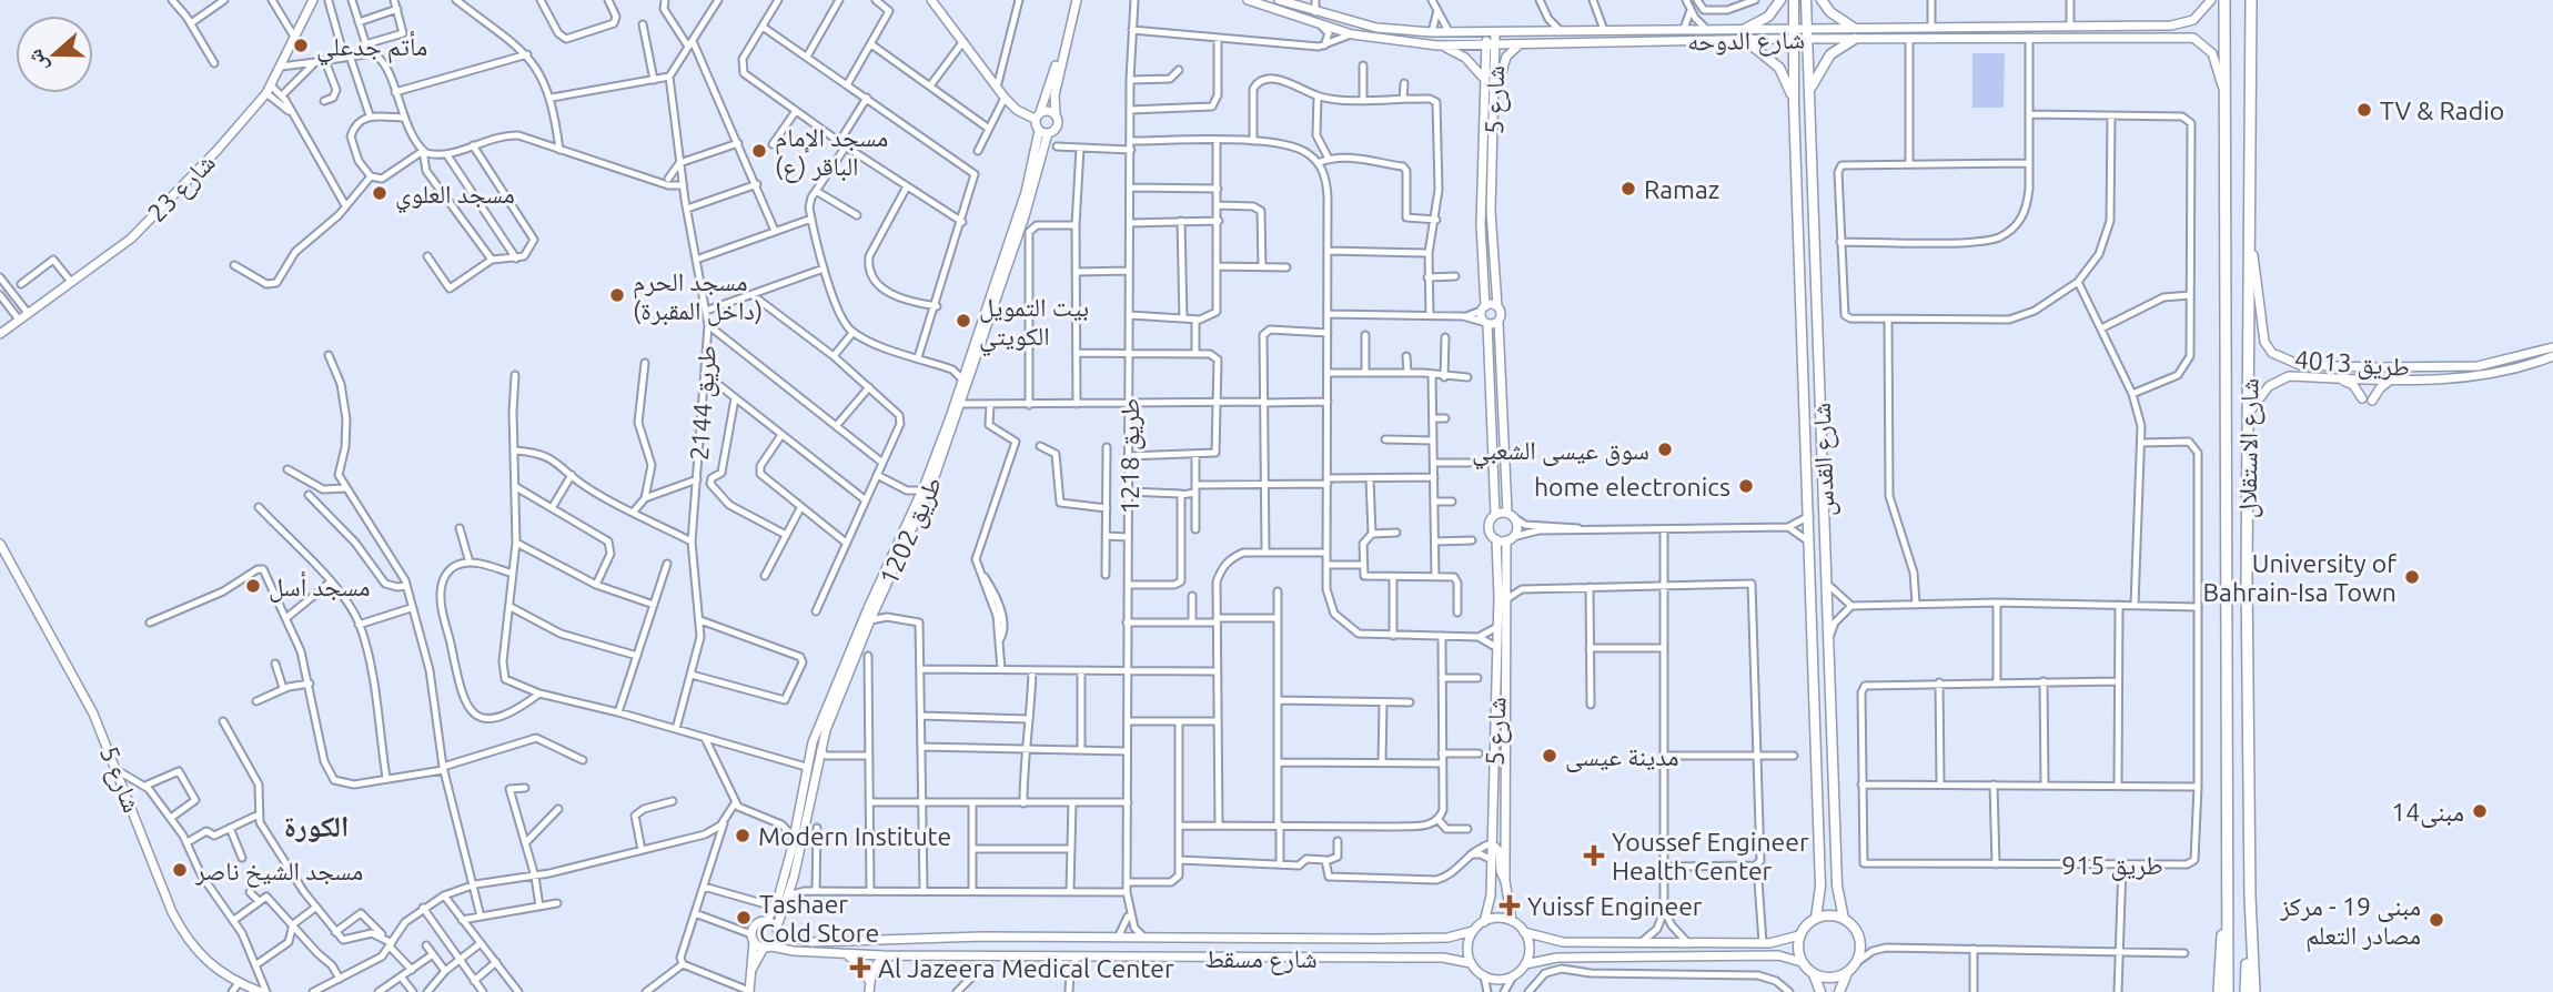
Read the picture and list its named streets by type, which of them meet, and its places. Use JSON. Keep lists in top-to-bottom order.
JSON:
{
  "streets": {
    "main road": ["شارع الاستقلال", "شارع القدس"],
    "street": [
      "شارع الدوحه",
      "شارع 5",
      "شارع 23",
      "طريق 4013",
      "طريق 2144",
      "طريق 1218",
      "طريق 1202",
      "طريق 915",
      "شارع مسقط"
    ]
  },
  "crossings": [
    ["شارع الدوحه", "شارع 5"],
    ["شارع الدوحه", "شارع الاستقلال"],
    ["شارع الدوحه", "شارع القدس"],
    ["شارع 5", "شارع مسقط"],
    ["طريق 4013", "شارع الاستقلال"],
    ["طريق 1218", "شارع مسقط"],
    ["طريق 1202", "شارع مسقط"]
  ],
  "districts": ["الكورة"],
  "places": {
    "other": [
      "مأتم جدعلي",
      "TV & Radio",
      "مسجد الإمام الباقر (ع)",
      "Ramaz",
      "مسجد العلوي",
      "مسجد الحرم (داخل المقبرة)",
      "بيت التمويل الكويتي",
      "سوق عيسى الشعبي",
      "home electronics",
      "University of Bahrain-Isa Town",
      "مسجد أسل",
      "مدينة عيسى",
      "مبنى14",
      "Modern Institute",
      "مسجد الشيخ ناصر",
      "Tashaer Cold Store",
      "مبنى 19 - مركز مصادر التعلم"
    ],
    "health": ["Youssef Engineer Health Center", "Yuissf Engineer", "Al Jazeera Medical Center"]
  },
  "north": "left"
}
